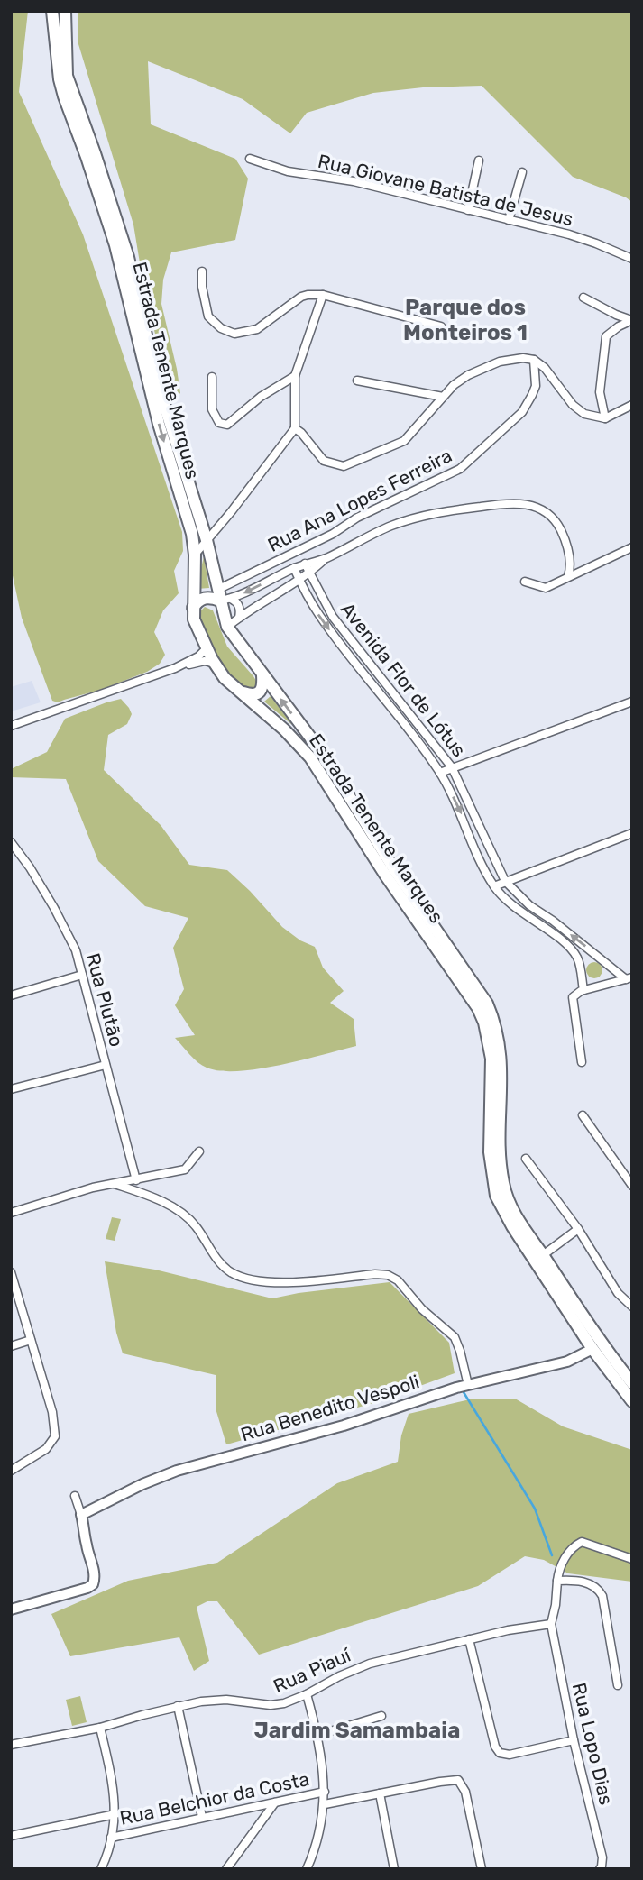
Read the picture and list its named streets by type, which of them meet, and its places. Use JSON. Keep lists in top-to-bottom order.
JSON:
{
  "streets": {
    "main road": ["Estrada Tenente Marques"],
    "street": [
      "Rua Giovane Batista de Jesus",
      "Rua Ana Lopes Ferreira",
      "Avenida Flor de Lótus",
      "Rua Plutão",
      "Rua Benedito Vespoli",
      "Rua Piauí",
      "Rua Lopo Dias",
      "Rua Belchior da Costa"
    ]
  },
  "crossings": [
    ["Estrada Tenente Marques", "Rua Ana Lopes Ferreira"],
    ["Estrada Tenente Marques", "Rua Benedito Vespoli"],
    ["Rua Piauí", "Rua Lopo Dias"]
  ],
  "districts": ["Parque dos Monteiros 1", "Jardim Samambaia"]
}
